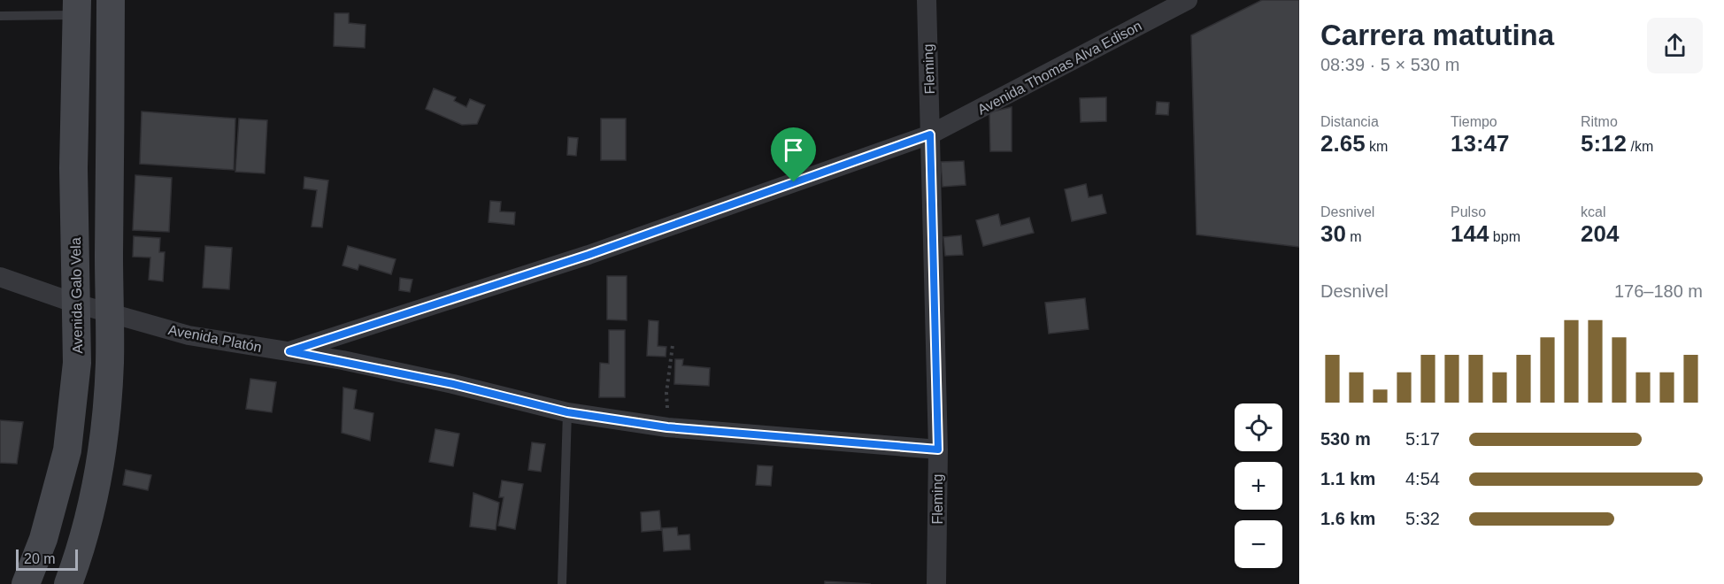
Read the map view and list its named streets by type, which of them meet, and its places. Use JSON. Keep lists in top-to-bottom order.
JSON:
{
  "streets": {
    "main road": ["Avenida Galo Vela"],
    "street": ["Avenida Thomas Alva Edison", "Fleming", "Avenida Platón"]
  },
  "crossings": [
    ["Avenida Thomas Alva Edison", "Fleming"],
    ["Avenida Thomas Alva Edison", "Avenida Platón"],
    ["Fleming", "Avenida Platón"],
    ["Avenida Galo Vela", "Avenida Platón"]
  ],
  "scale_bar": "20 m",
  "page": {
    "heading": ["Carrera matutina", "08:39 · 5 × 530 m"],
    "stats": [
      ["Distancia", "2.65 km"],
      ["Tiempo", "13:47"],
      ["Ritmo", "5:12 /km"],
      ["Desnivel", "30 m"],
      ["Pulso", "144 bpm"],
      ["kcal", "204"]
    ],
    "chart": ["Desnivel", "176–180 m"],
    "map_buttons": ["+", "−"],
    "list": [
      {
        "name": "530 m",
        "note": "5:17"
      },
      {
        "name": "1.1 km",
        "note": "4:54"
      },
      {
        "name": "1.6 km",
        "note": "5:32"
      }
    ],
    "scale": "20 m"
  }
}
